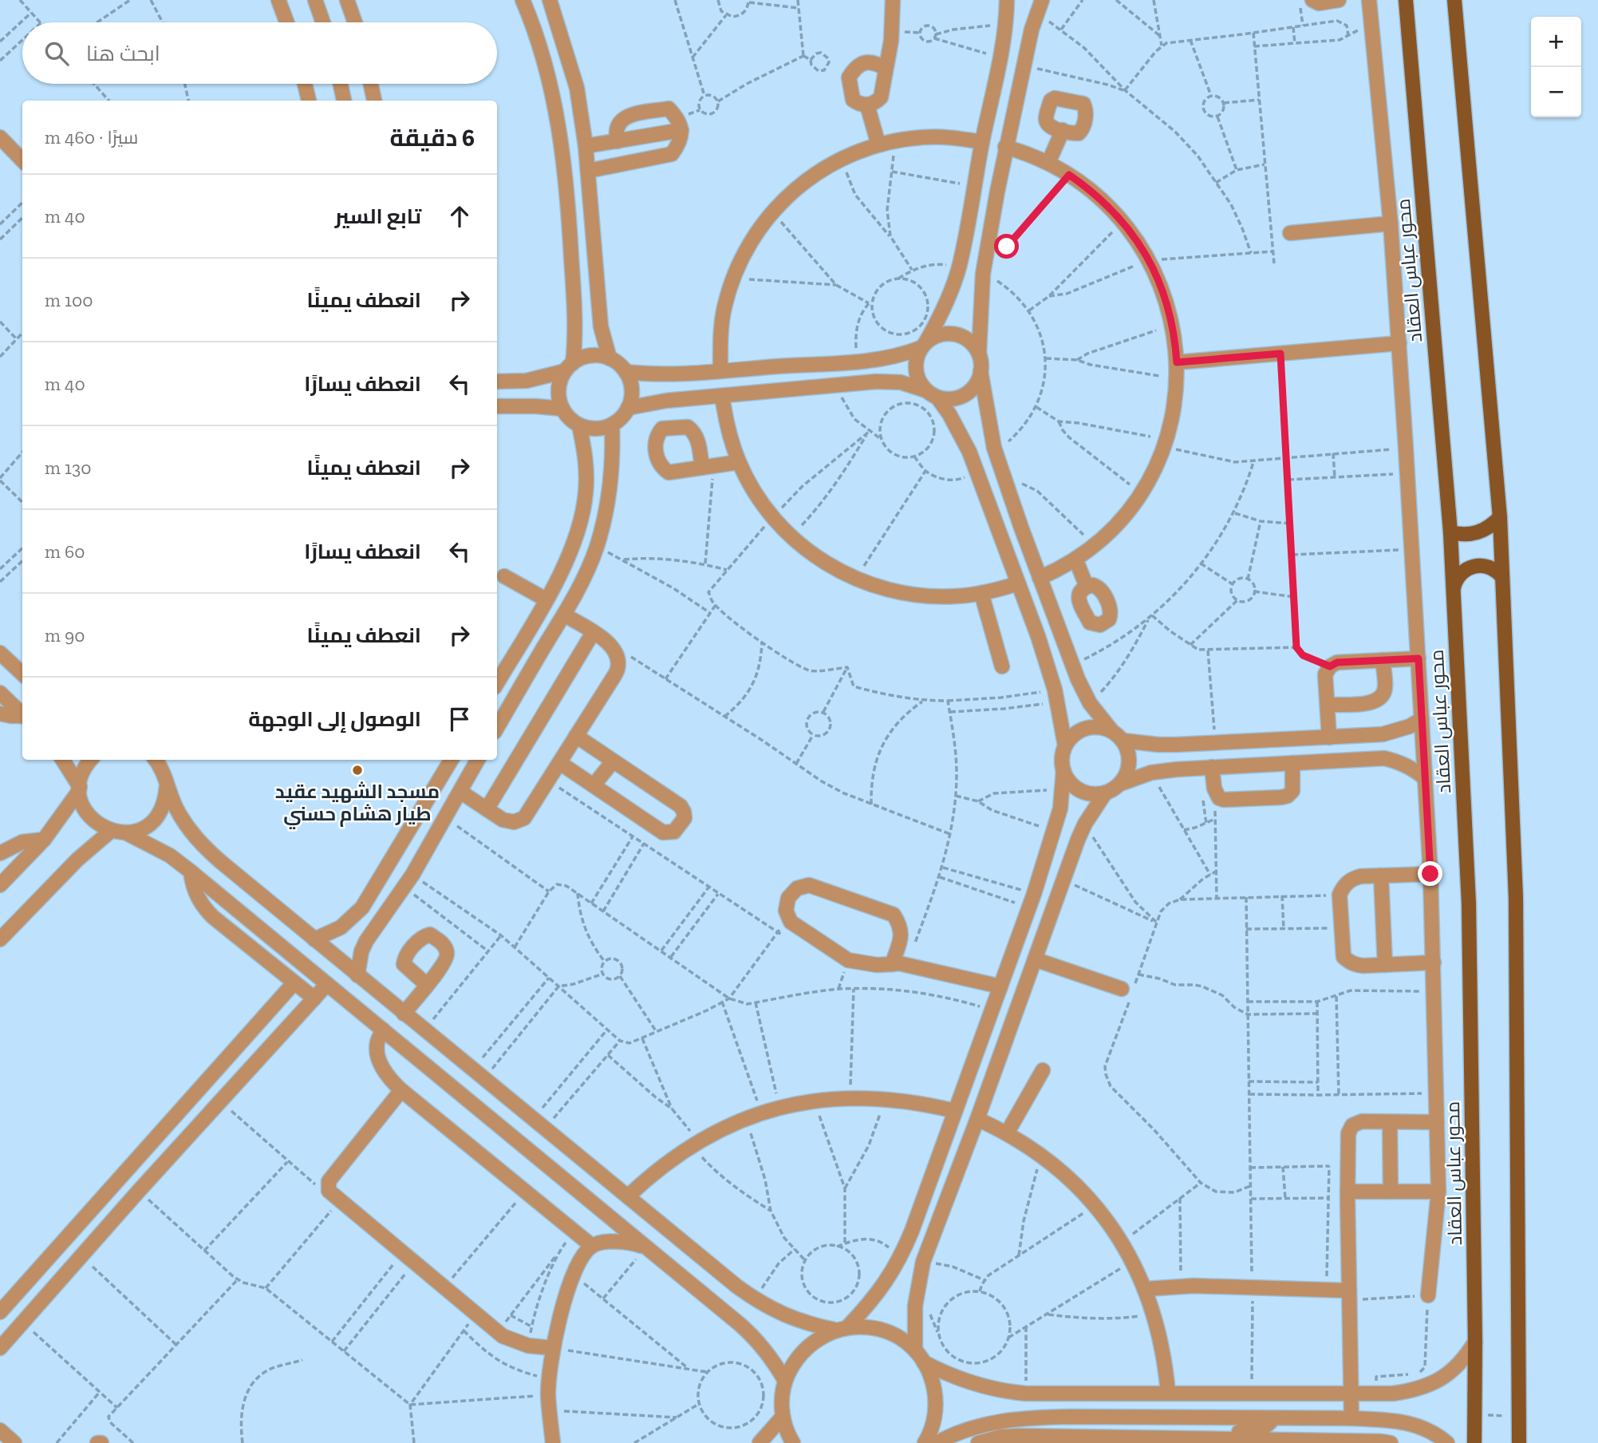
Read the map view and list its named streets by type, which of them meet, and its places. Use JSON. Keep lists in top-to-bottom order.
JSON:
{
  "streets": {
    "main road": ["محور عباس العقاد"]
  },
  "places": ["مسجد الشهيد عقيد طيار هشام حسني"],
  "page": {
    "map_buttons": ["+", "−"],
    "search": "ابحث هنا",
    "heading": ["6 دقيقة", "سيرًا · 460 m"],
    "list": [
      ["تابع السير", "40 m"],
      ["انعطف يمينًا", "100 m"],
      ["انعطف يسارًا", "40 m"],
      ["انعطف يمينًا", "130 m"],
      ["انعطف يسارًا", "60 m"],
      ["انعطف يمينًا", "90 m"],
      "الوصول إلى الوجهة"
    ]
  }
}
